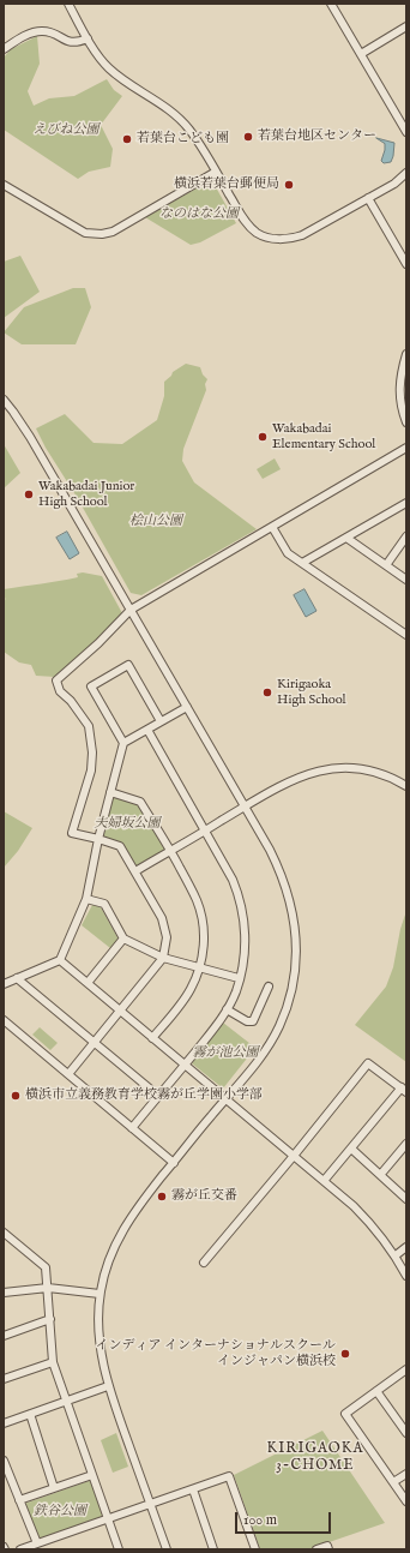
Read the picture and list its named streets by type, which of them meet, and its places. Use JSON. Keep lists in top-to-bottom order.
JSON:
{
  "districts": ["KIRIGAOKA 3-CHOME"],
  "parks": [
    "えびね公園",
    "なのはな公園",
    "桧山公園",
    "夫婦坂公園",
    "霧が池公園",
    "鉄谷公園"
  ],
  "places": [
    "若葉台地区センター",
    "若葉台こども園",
    "横浜若葉台郵便局",
    "Wakabadai Elementary School",
    "Wakabadai Junior High School",
    "Kirigaoka High School",
    "横浜市立義務教育学校霧が丘学園小学部",
    "霧が丘交番",
    "インディア インターナショナルスクール インジャパン横浜校"
  ],
  "scale_bar": "100 m"
}
